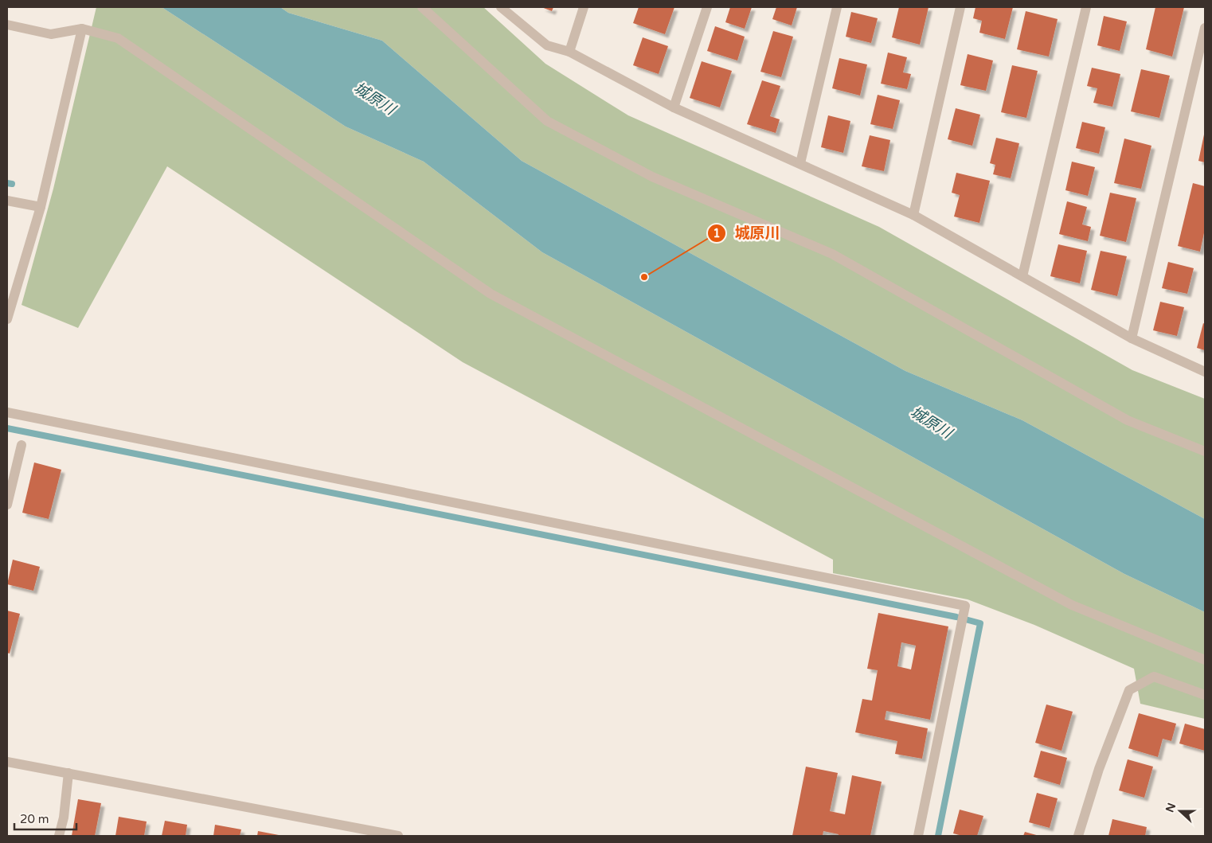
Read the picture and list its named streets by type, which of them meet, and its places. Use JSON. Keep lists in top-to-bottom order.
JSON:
{
  "water": ["城原川"],
  "places": ["城原川"],
  "scale_bar": "20 m",
  "north": "left"
}
